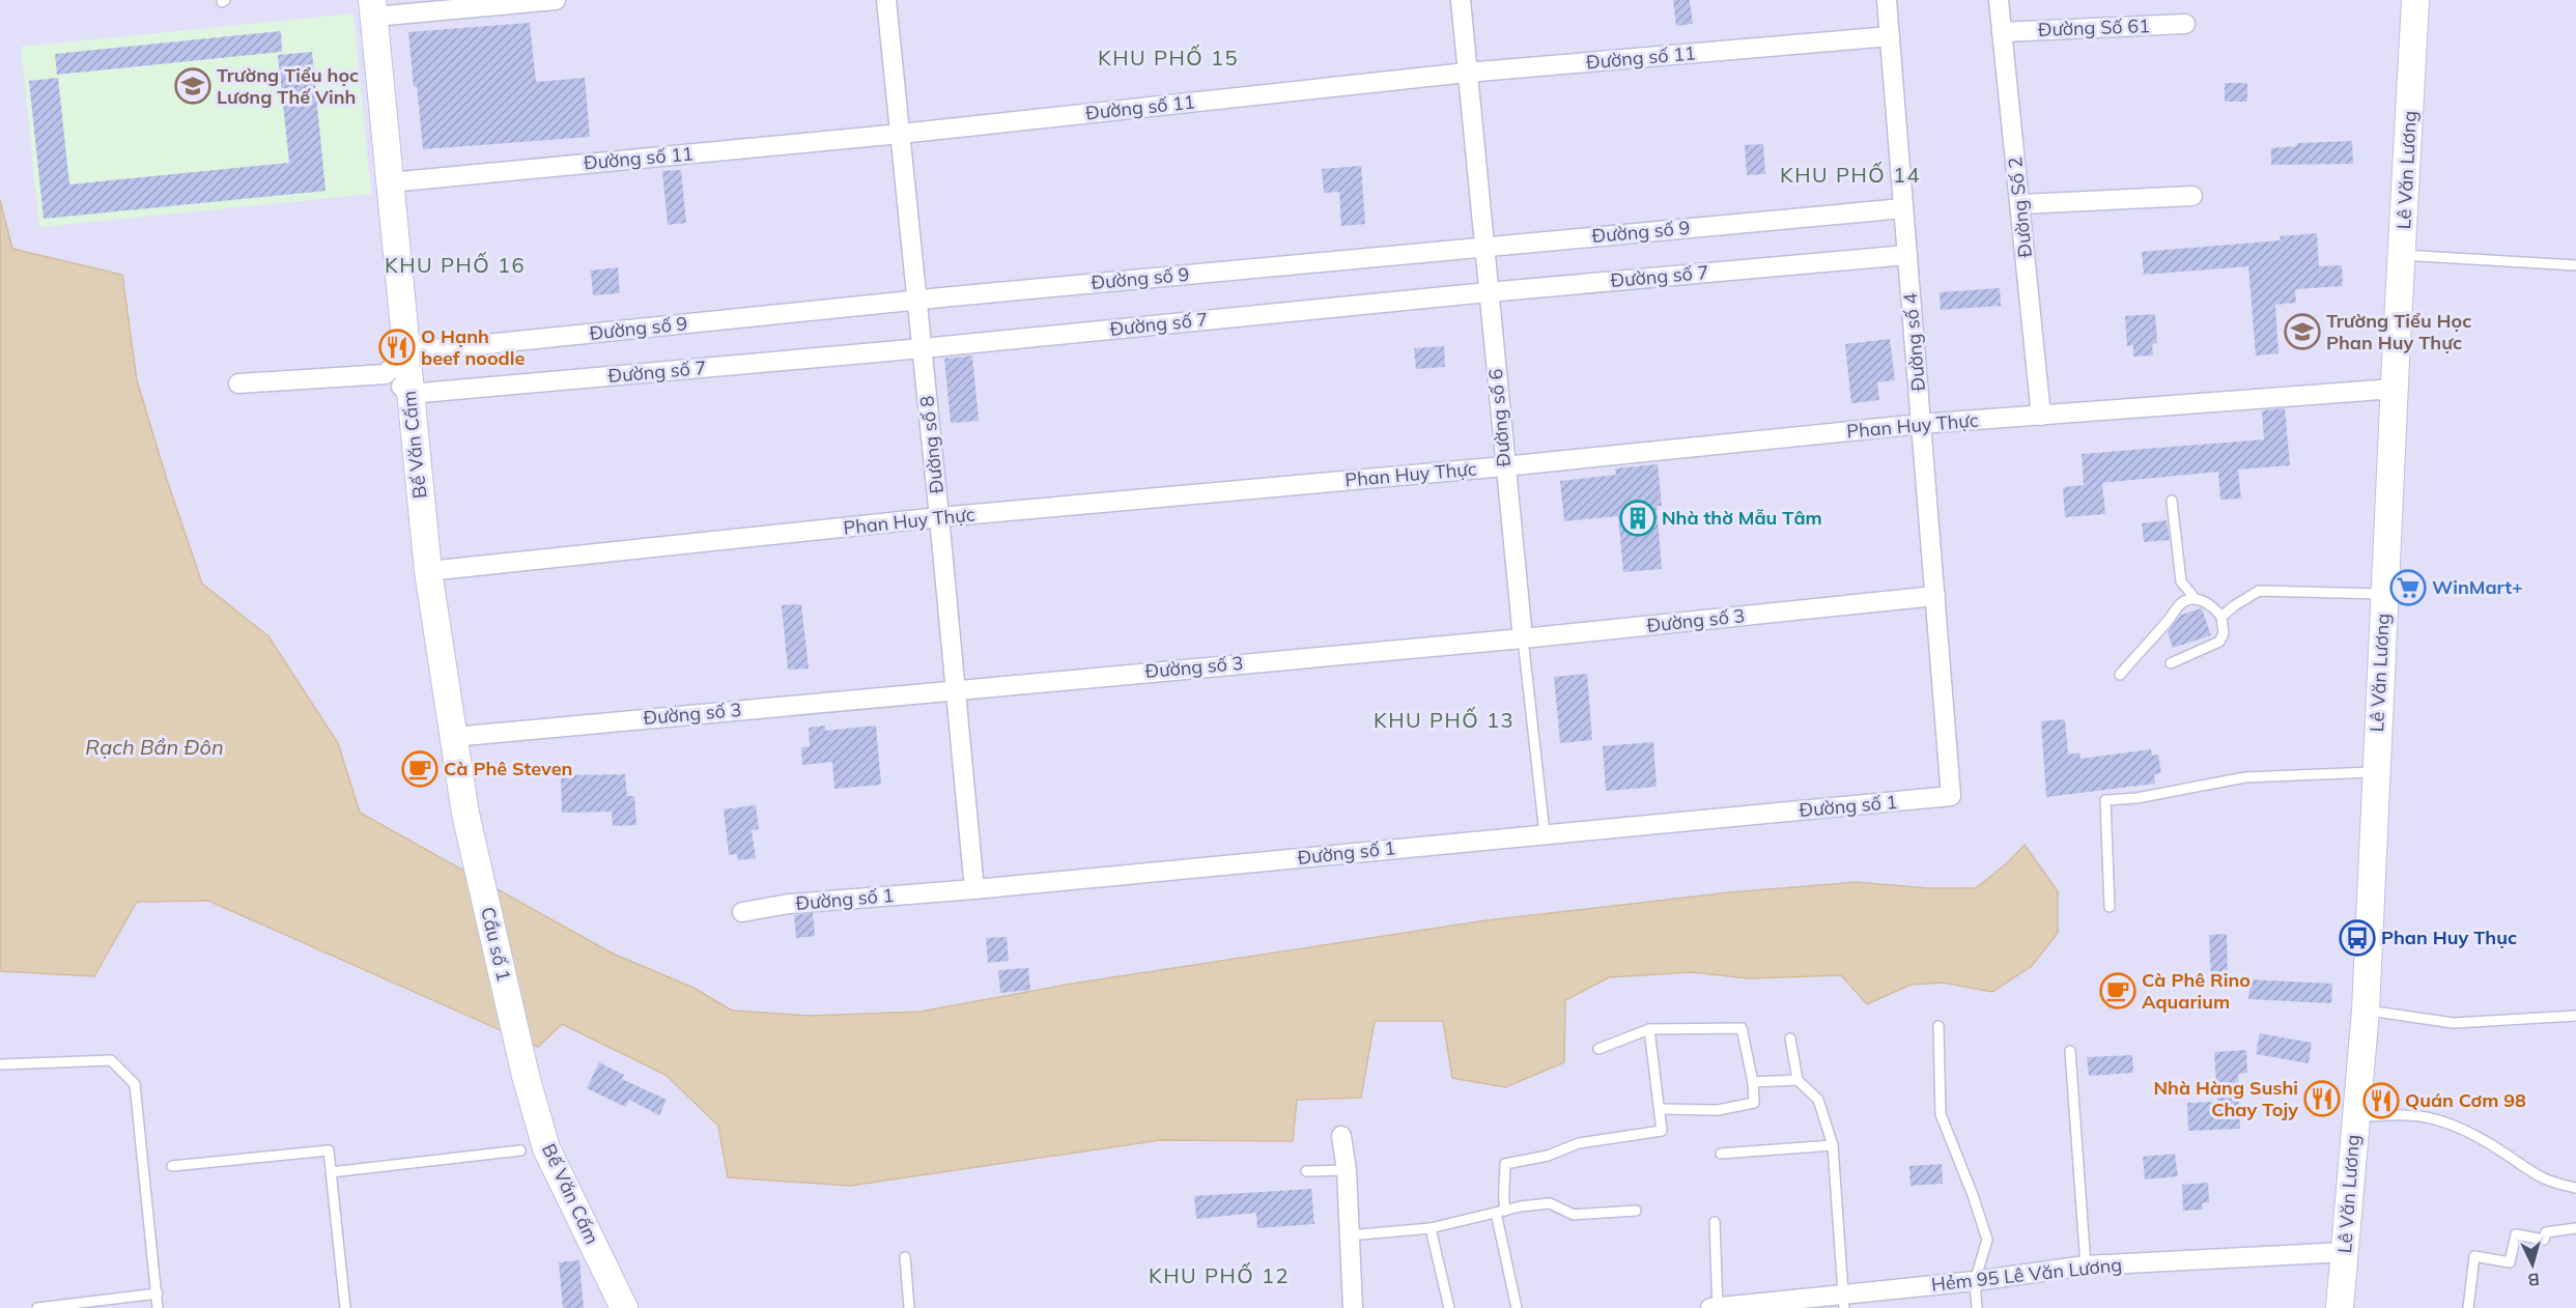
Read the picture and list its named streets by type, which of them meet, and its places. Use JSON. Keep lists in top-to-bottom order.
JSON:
{
  "streets": {
    "street": [
      "Đường Số 61",
      "Đường số 11",
      "Lê Văn Lương",
      "Đường Số 2",
      "Đường số 9",
      "Đường số 7",
      "Đường số 4",
      "Đường số 6",
      "Phan Huy Thực",
      "Bế Văn Cấm",
      "Đường số 8",
      "Đường số 3",
      "Đường số 1",
      "Cầu số 1",
      "Hẻm 95 Lê Văn Lương"
    ]
  },
  "crossings": [
    ["Đường Số 61", "Đường Số 2"],
    ["Đường số 11", "Đường số 4"],
    ["Đường số 11", "Đường số 6"],
    ["Đường số 11", "Bế Văn Cấm"],
    ["Đường số 11", "Đường số 8"],
    ["Lê Văn Lương", "Phan Huy Thực"],
    ["Lê Văn Lương", "Hẻm 95 Lê Văn Lương"],
    ["Đường Số 2", "Phan Huy Thực"],
    ["Đường số 9", "Đường số 4"],
    ["Đường số 9", "Đường số 6"],
    ["Đường số 9", "Bế Văn Cấm"],
    ["Đường số 9", "Đường số 8"],
    ["Đường số 7", "Đường số 4"],
    ["Đường số 7", "Đường số 6"],
    ["Đường số 7", "Bế Văn Cấm"],
    ["Đường số 7", "Đường số 8"],
    ["Đường số 4", "Phan Huy Thực"],
    ["Đường số 4", "Đường số 3"],
    ["Đường số 4", "Đường số 1"],
    ["Đường số 6", "Phan Huy Thực"],
    ["Đường số 6", "Đường số 3"],
    ["Đường số 6", "Đường số 1"],
    ["Phan Huy Thực", "Bế Văn Cấm"],
    ["Phan Huy Thực", "Đường số 8"],
    ["Bế Văn Cấm", "Đường số 3"],
    ["Bế Văn Cấm", "Cầu số 1"],
    ["Đường số 8", "Đường số 3"],
    ["Đường số 8", "Đường số 1"]
  ],
  "districts": [
    "KHU PHỐ 15",
    "KHU PHỐ 14",
    "KHU PHỐ 16",
    "KHU PHỐ 13",
    "KHU PHỐ 12"
  ],
  "water": ["Rạch Bần Đôn"],
  "places": {
    "school or university": ["Trường Tiểu học Lương Thế Vinh", "Trường Tiểu Học Phan Huy Thực"],
    "restaurant": ["O Hạnh beef noodle", "Nhà Hàng Sushi Chay Tojy", "Quán Cơm 98"],
    "building": ["Nhà thờ Mẫu Tâm"],
    "supermarket": ["WinMart+"],
    "cafe": ["Cà Phê Steven", "Cà Phê Rino Aquarium"],
    "bus stop": ["Phan Huy Thục"]
  },
  "north": "bottom"
}
